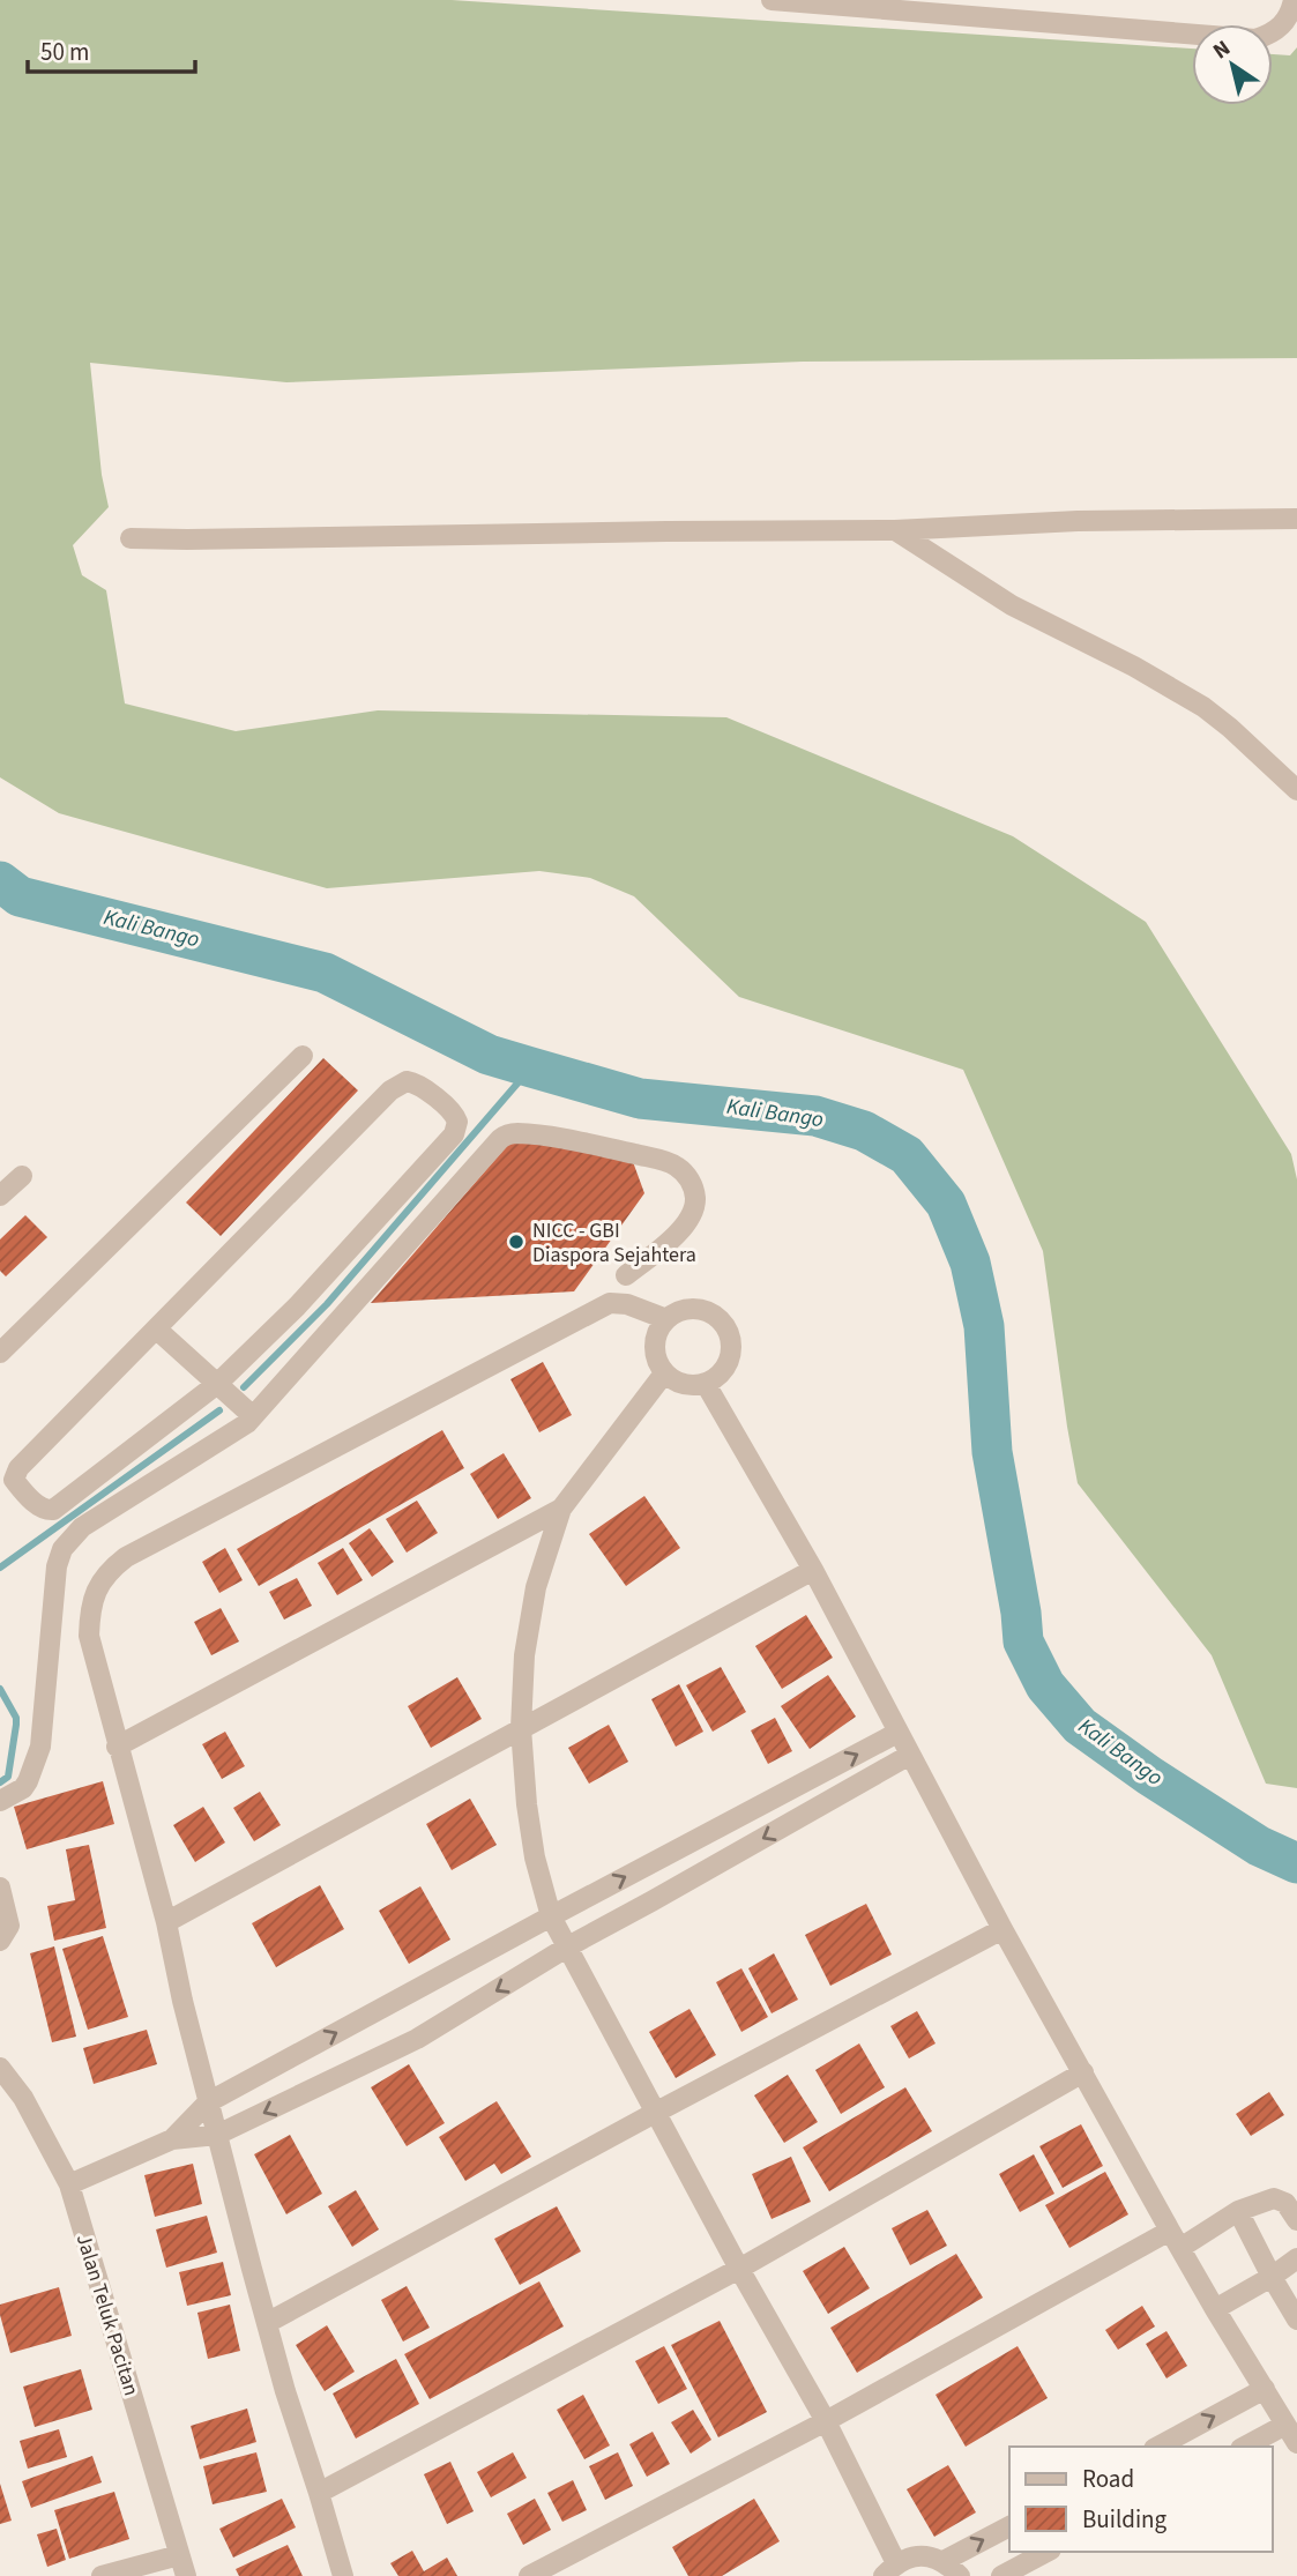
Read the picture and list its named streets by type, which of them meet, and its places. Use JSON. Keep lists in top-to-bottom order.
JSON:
{
  "streets": {
    "street": ["Jalan Teluk Pacitan"]
  },
  "water": ["Kali Bango"],
  "places": ["NICC - GBI Diaspora Sejahtera"],
  "legend": ["Road", "Building"],
  "scale_bar": "50 m",
  "north": "top left"
}
